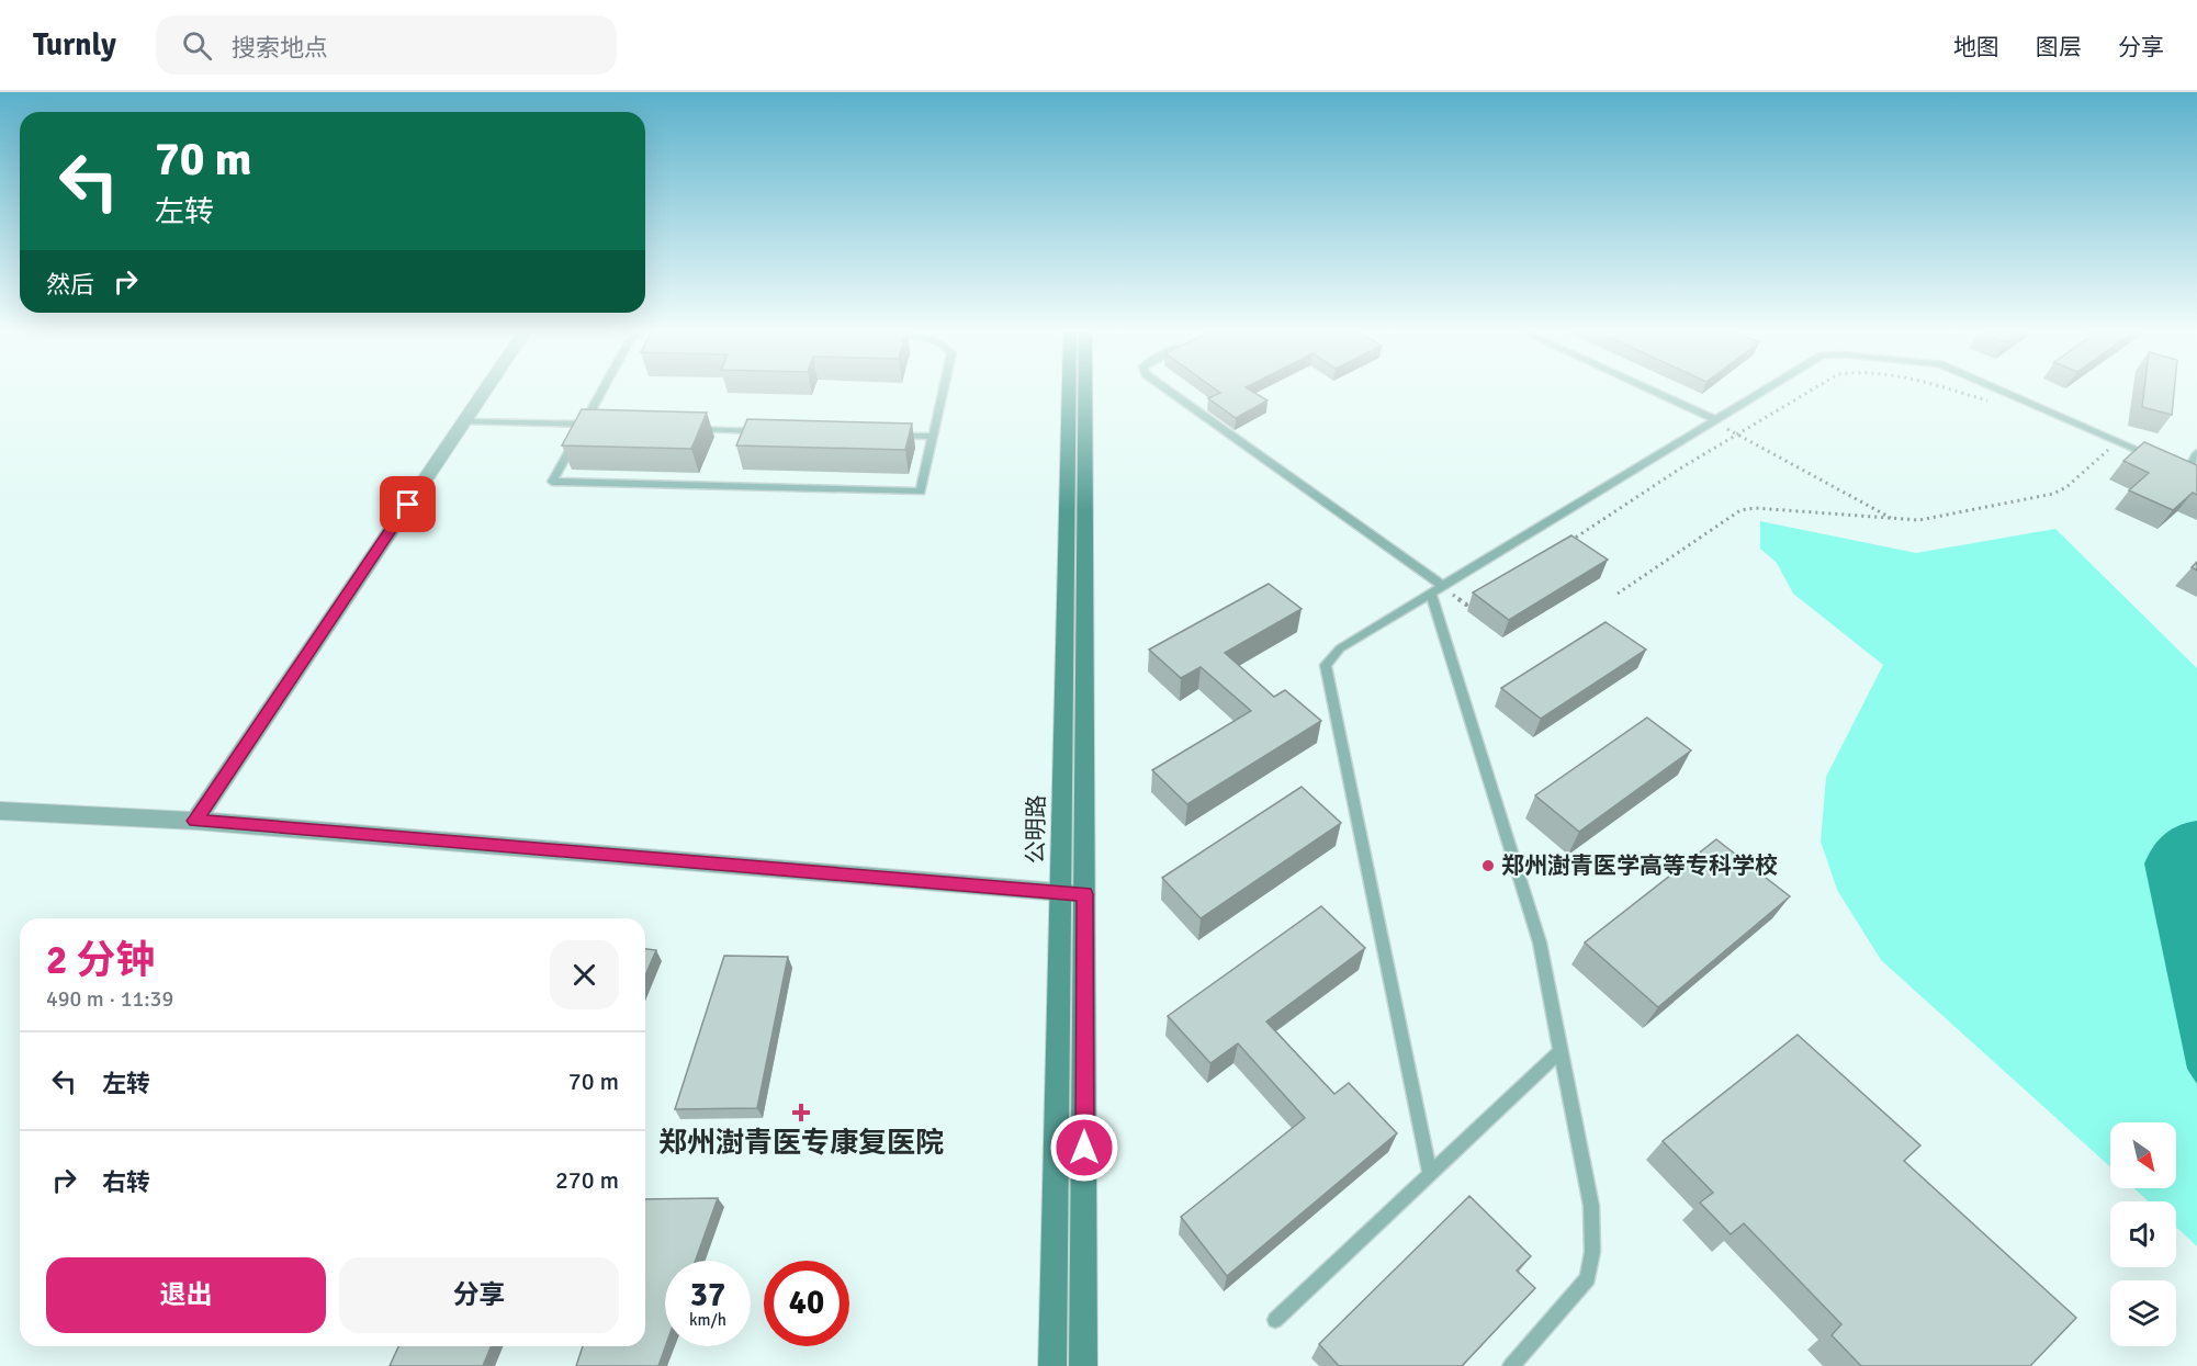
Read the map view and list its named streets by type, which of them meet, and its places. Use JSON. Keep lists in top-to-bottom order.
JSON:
{
  "streets": {
    "street": ["公明路"]
  },
  "places": {
    "other": ["郑州澍青医学高等专科学校"],
    "health": ["郑州澍青医专康复医院"]
  },
  "north": "bottom right",
  "page": {
    "header": "Turnly",
    "search": "搜索地点",
    "nav": ["地图", "图层", "分享"],
    "turn": ["70 m", "左转"],
    "then": "然后",
    "heading": ["2 分钟", "490 m · 11:39"],
    "list": [
      {
        "name": "左转",
        "value": "70 m"
      },
      {
        "name": "右转",
        "value": "270 m"
      }
    ],
    "buttons": ["退出", "分享"],
    "speed": "37 km/h",
    "limit": "40"
  }
}
